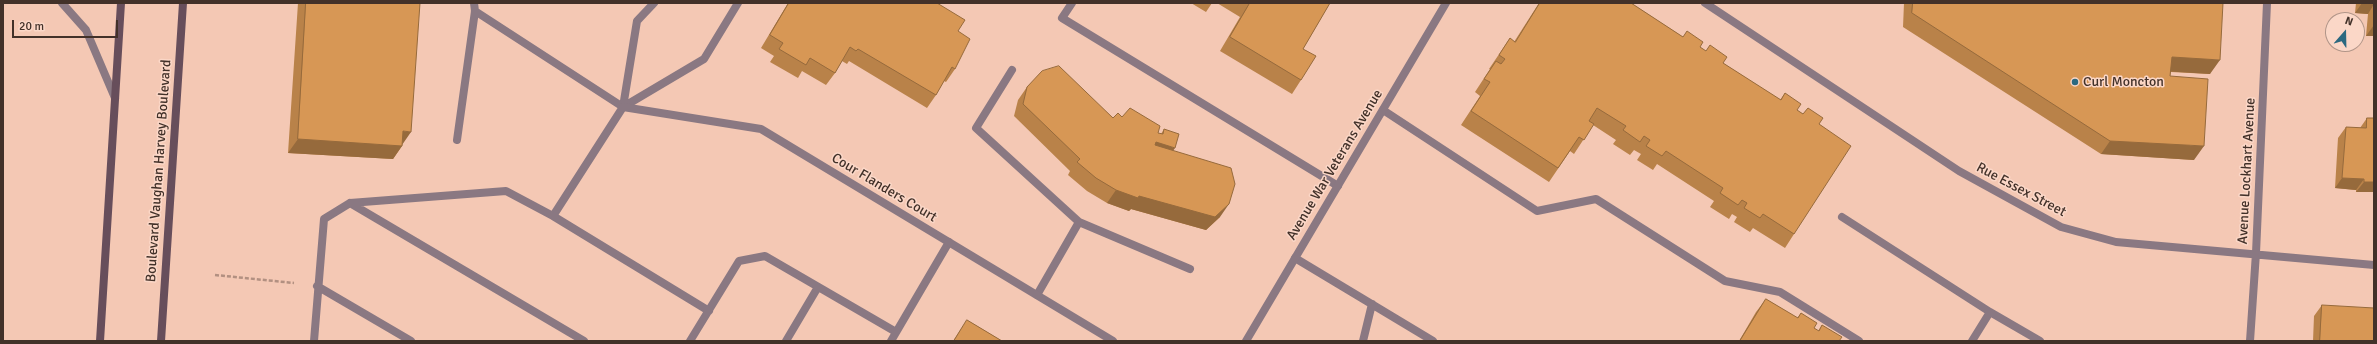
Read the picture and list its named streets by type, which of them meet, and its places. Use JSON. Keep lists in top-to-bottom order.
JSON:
{
  "streets": {
    "main road": ["Boulevard Vaughan Harvey Boulevard"],
    "street": [
      "Avenue War Veterans Avenue",
      "Avenue Lockhart Avenue",
      "Cour Flanders Court",
      "Rue Essex Street"
    ]
  },
  "crossings": [
    ["Avenue Lockhart Avenue", "Rue Essex Street"]
  ],
  "places": ["Curl Moncton"],
  "scale_bar": "20 m",
  "north": "top"
}
